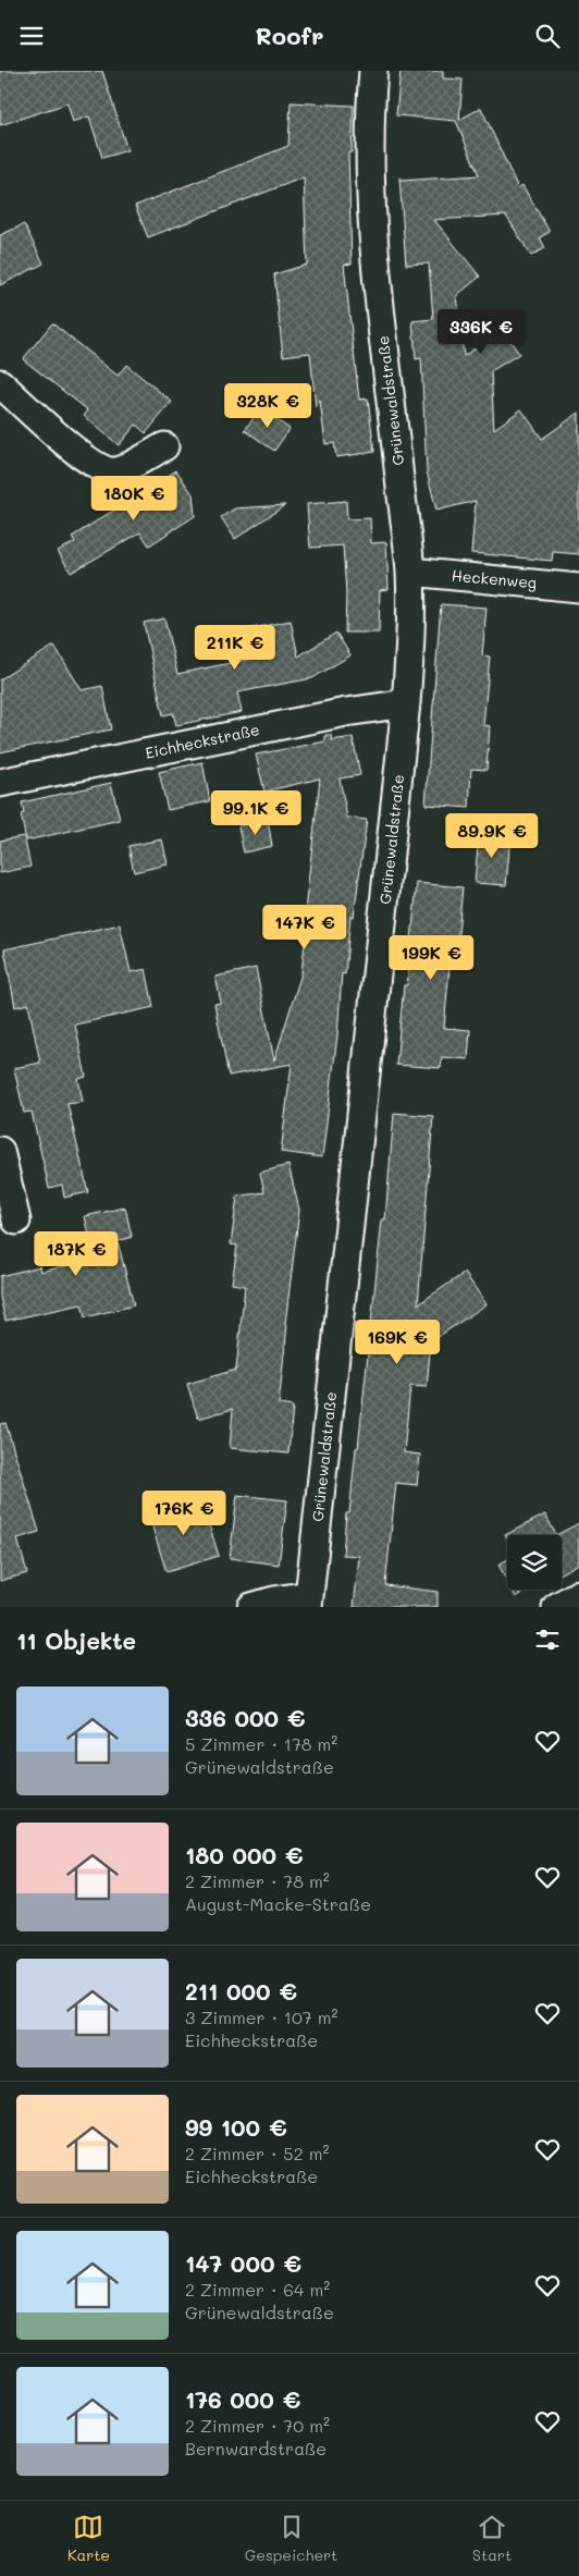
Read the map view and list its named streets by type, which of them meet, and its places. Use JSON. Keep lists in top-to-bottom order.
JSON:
{
  "streets": {
    "street": ["Grünewaldstraße", "Heckenweg", "Eichheckstraße"]
  },
  "crossings": [
    ["Grünewaldstraße", "Heckenweg"],
    ["Grünewaldstraße", "Eichheckstraße"]
  ],
  "page": {
    "header": "Roofr",
    "price": [
      "336K €",
      "328K €",
      "180K €",
      "211K €",
      "99.1K €",
      "89.9K €",
      "147K €",
      "199K €",
      "187K €",
      "169K €",
      "176K €"
    ],
    "heading": "11 Objekte",
    "list": [
      {
        "name": "336 000 €",
        "note": "5 Zimmer · 178 m² · Grünewaldstraße"
      },
      {
        "name": "180 000 €",
        "note": "2 Zimmer · 78 m² · August-Macke-Straße"
      },
      {
        "name": "211 000 €",
        "note": "3 Zimmer · 107 m² · Eichheckstraße"
      },
      {
        "name": "99 100 €",
        "note": "2 Zimmer · 52 m² · Eichheckstraße"
      },
      {
        "name": "147 000 €",
        "note": "2 Zimmer · 64 m² · Grünewaldstraße"
      },
      {
        "name": "176 000 €",
        "note": "2 Zimmer · 70 m² · Bernwardstraße"
      }
    ],
    "tabs": ["Karte", "Gespeichert", "Start"]
  }
}
